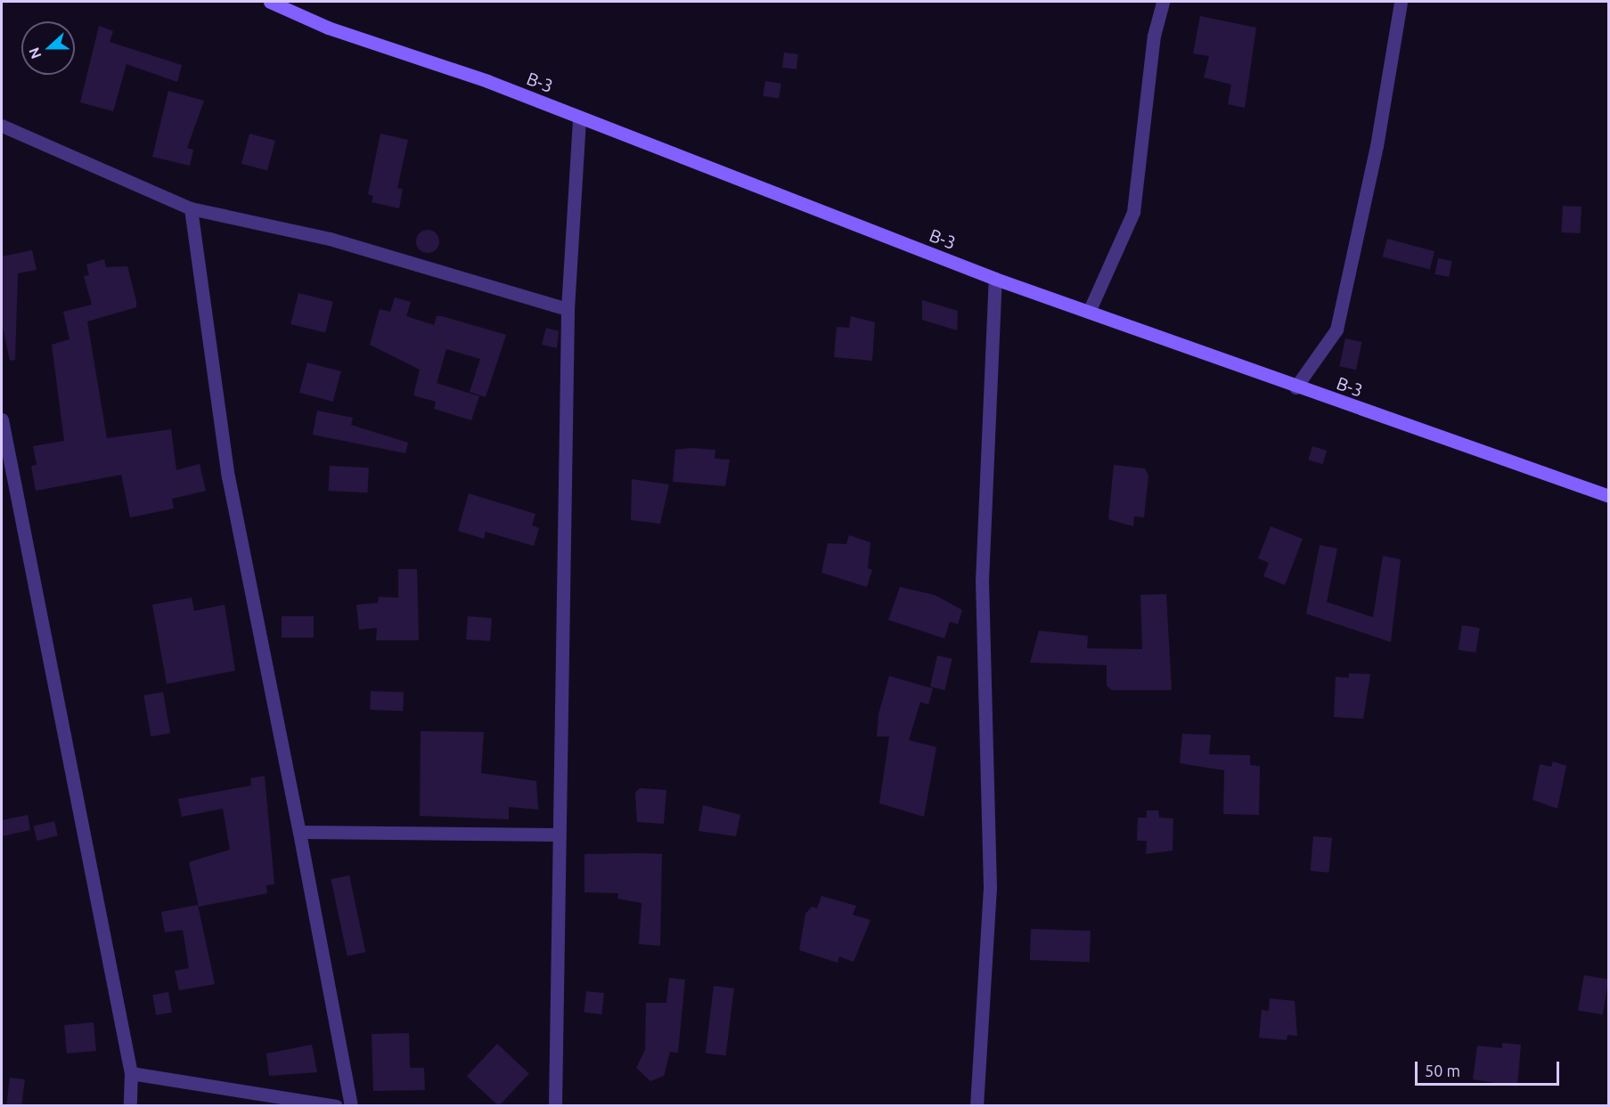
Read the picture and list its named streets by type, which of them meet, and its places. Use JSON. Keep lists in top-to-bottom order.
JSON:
{
  "streets": {
    "main road": ["B-3"]
  },
  "scale_bar": "50 m",
  "north": "left"
}
